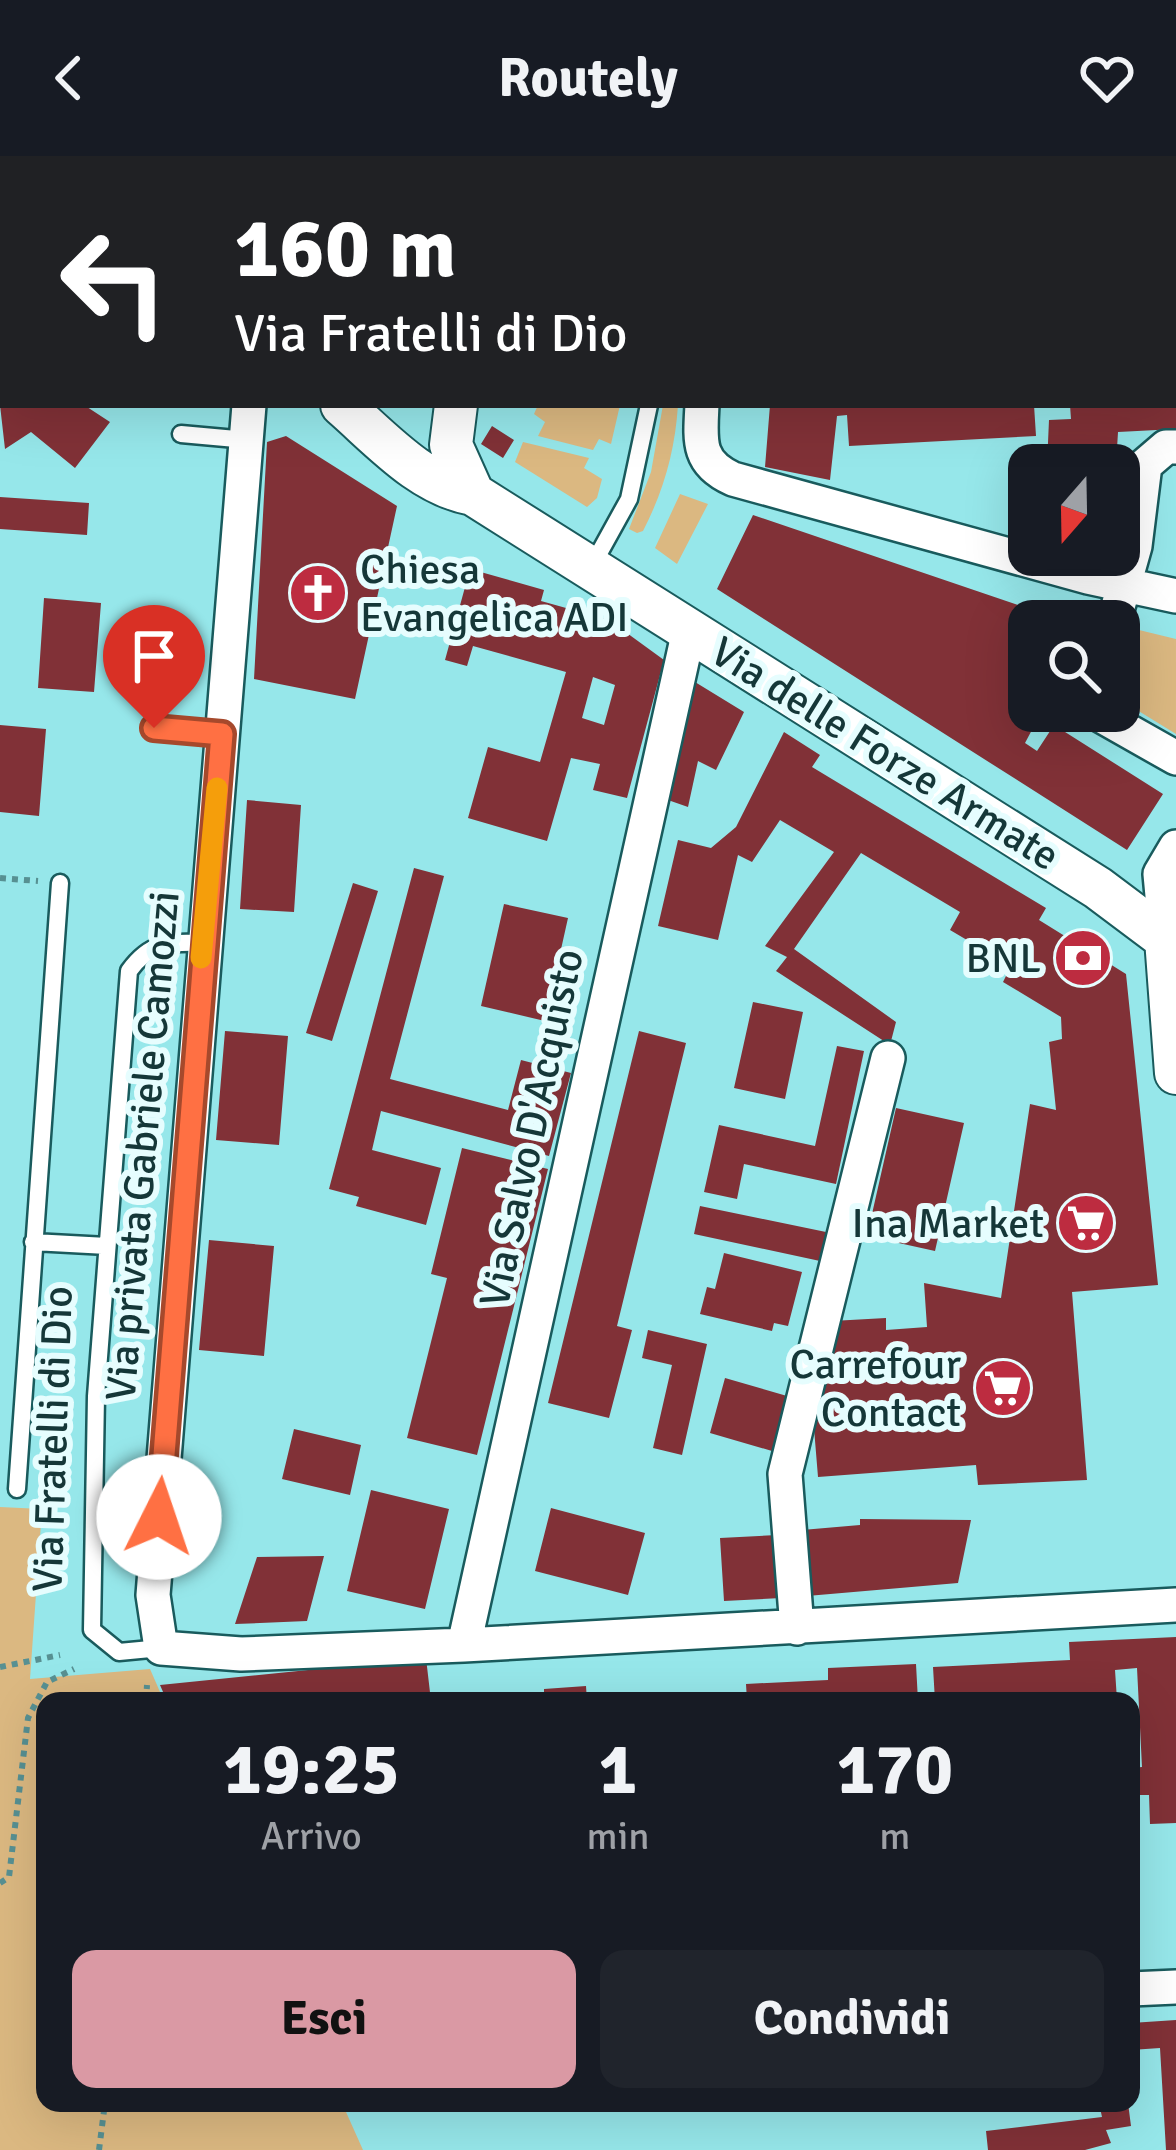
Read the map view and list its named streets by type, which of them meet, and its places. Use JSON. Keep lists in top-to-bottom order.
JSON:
{
  "streets": {
    "street": ["Via delle Forze Armate", "Via Salvo D'Acquisto", "Via privata Gabriele Camozzi"],
    "lane": ["Via Fratelli di Dio"]
  },
  "crossings": [
    ["Via delle Forze Armate", "Via Salvo D'Acquisto"],
    ["Via privata Gabriele Camozzi", "Via Fratelli di Dio"]
  ],
  "places": {
    "church": ["Chiesa Evangelica ADI"],
    "bank": ["BNL"],
    "supermarket": ["Ina Market", "Carrefour Contact"]
  },
  "north": "bottom",
  "page": {
    "header": "Routely",
    "turn": ["160 m", "Via Fratelli di Dio"],
    "eta": [
      "19:25",
      "Arrivo",
      "1",
      "min",
      "170",
      "m"
    ],
    "buttons": ["Esci", "Condividi"]
  }
}
